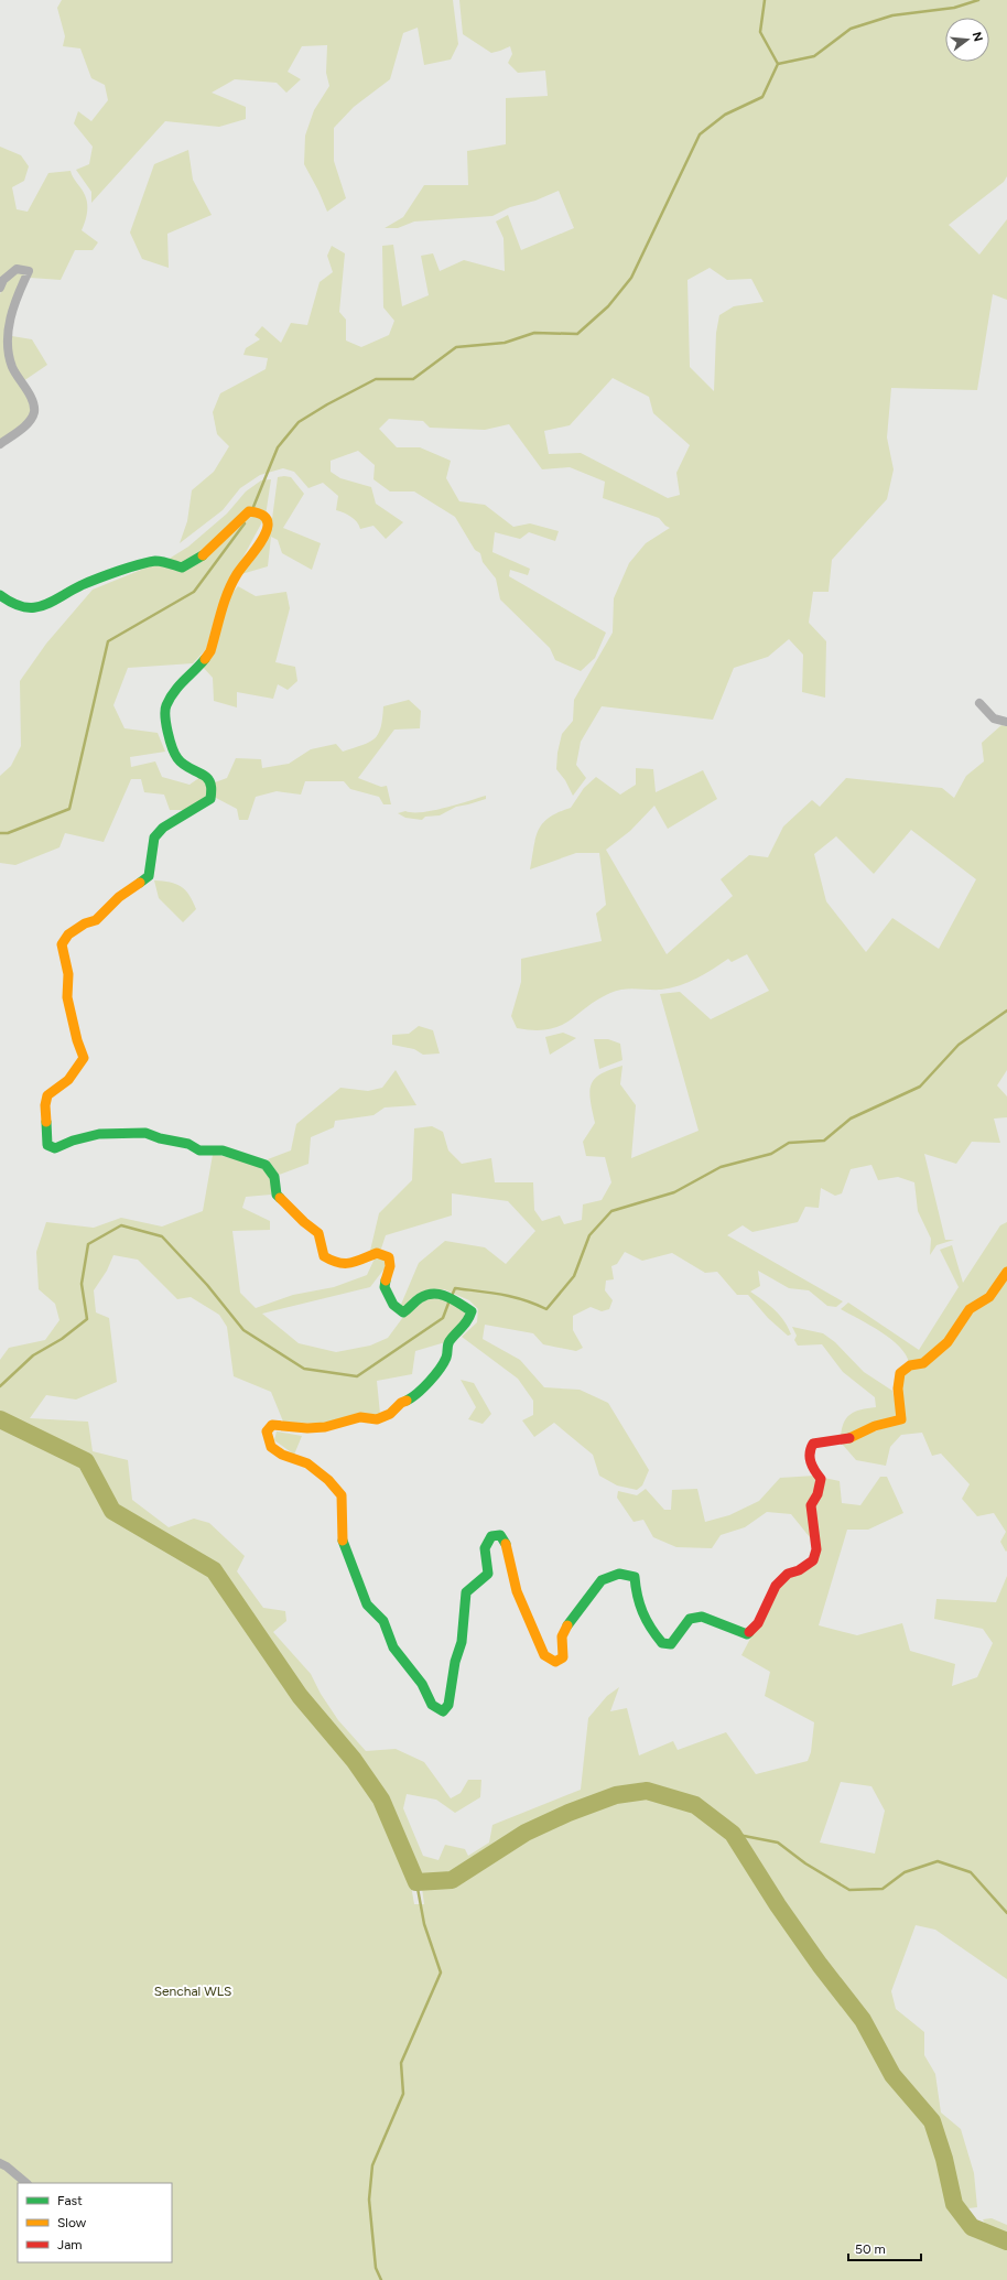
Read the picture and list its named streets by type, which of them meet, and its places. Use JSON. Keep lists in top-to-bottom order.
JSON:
{
  "parks": ["Senchal WLS"],
  "legend": ["Fast", "Slow", "Jam"],
  "scale_bar": "50 m",
  "north": "right"
}
